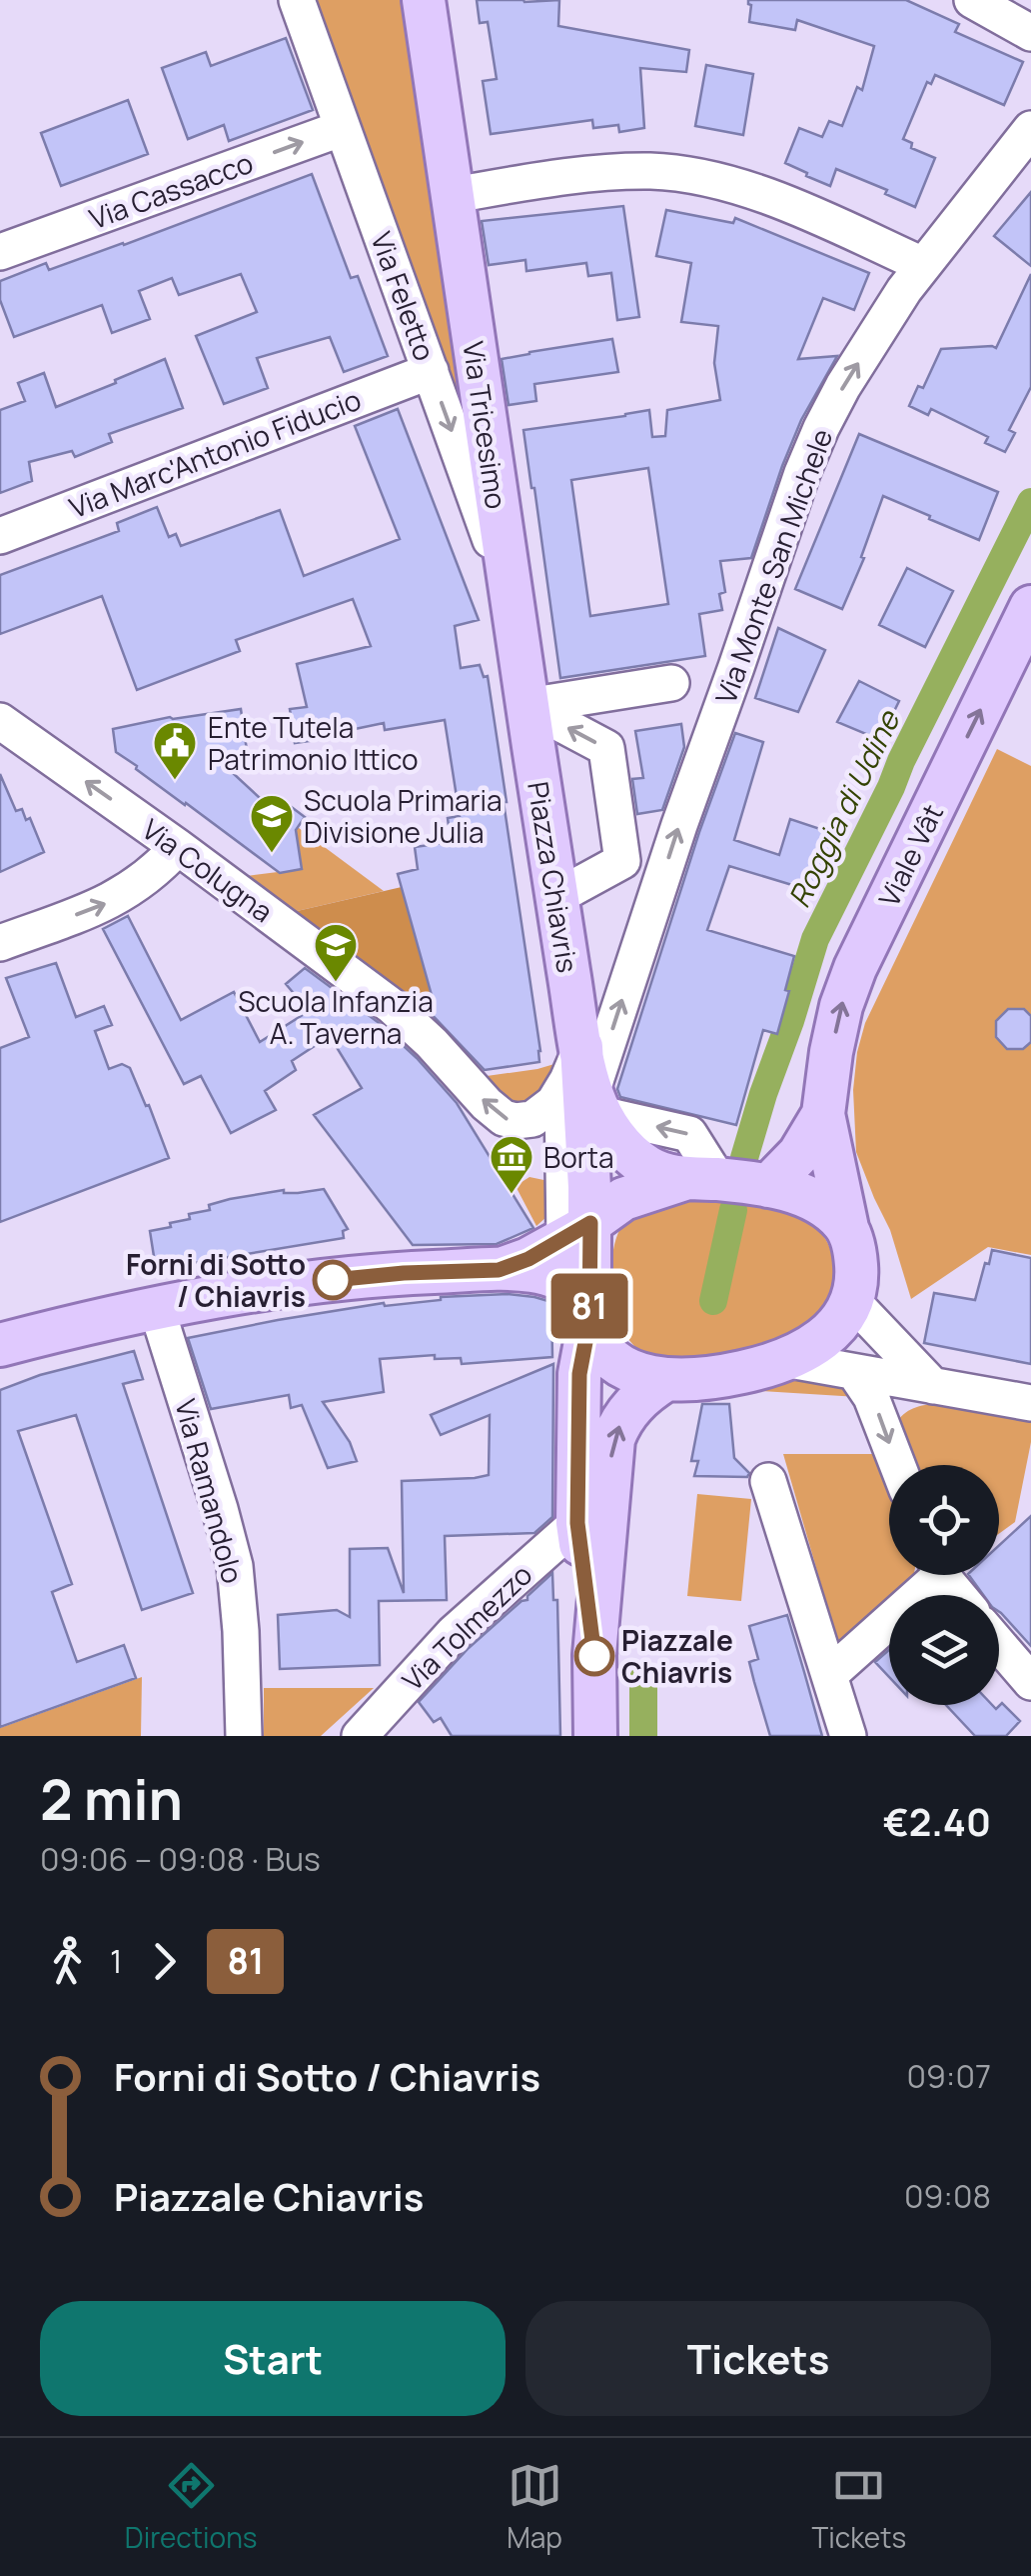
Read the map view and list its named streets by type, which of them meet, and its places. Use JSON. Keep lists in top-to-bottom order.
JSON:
{
  "streets": {
    "main road": ["Via Tricesimo", "Viale Vât", "Piazza Chiavris"],
    "street": [
      "Via Cassacco",
      "Via Feletto",
      "Via Marc'Antonio Fiducio",
      "Via Monte San Michele",
      "Via Colugna",
      "Via Ramandolo",
      "Via Tolmezzo"
    ]
  },
  "crossings": [
    ["Via Cassacco", "Via Feletto"],
    ["Via Feletto", "Via Tricesimo"],
    ["Via Feletto", "Via Marc'Antonio Fiducio"],
    ["Via Tricesimo", "Piazza Chiavris"],
    ["Via Monte San Michele", "Piazza Chiavris"],
    ["Viale Vât", "Piazza Chiavris"],
    ["Via Colugna", "Piazza Chiavris"],
    ["Piazza Chiavris", "Via Tolmezzo"]
  ],
  "one_way": [
    "Via Cassacco",
    "Via Feletto",
    "Via Monte San Michele",
    "Viale Vât",
    "Via Colugna"
  ],
  "water": ["Roggia di Udine"],
  "places": {
    "public building": ["Ente Tutela Patrimonio Ittico"],
    "school or university": ["Scuola Primaria Divisione Julia", "Scuola Infanzia A. Taverna"],
    "museum": ["Borta"],
    "other": ["Forni di Sotto / Chiavris", "Piazzale Chiavris"]
  },
  "lines": ["bus line 81"],
  "page": {
    "on_map": "81",
    "heading": ["2 min", "09:06 – 09:08 · Bus", "€2.40"],
    "legs": ["1", "81"],
    "list": [
      {
        "name": "Forni di Sotto / Chiavris",
        "value": "09:07"
      },
      {
        "name": "Piazzale Chiavris",
        "value": "09:08"
      }
    ],
    "buttons": ["Start", "Tickets"],
    "tabs": ["Directions", "Map", "Tickets"]
  }
}
